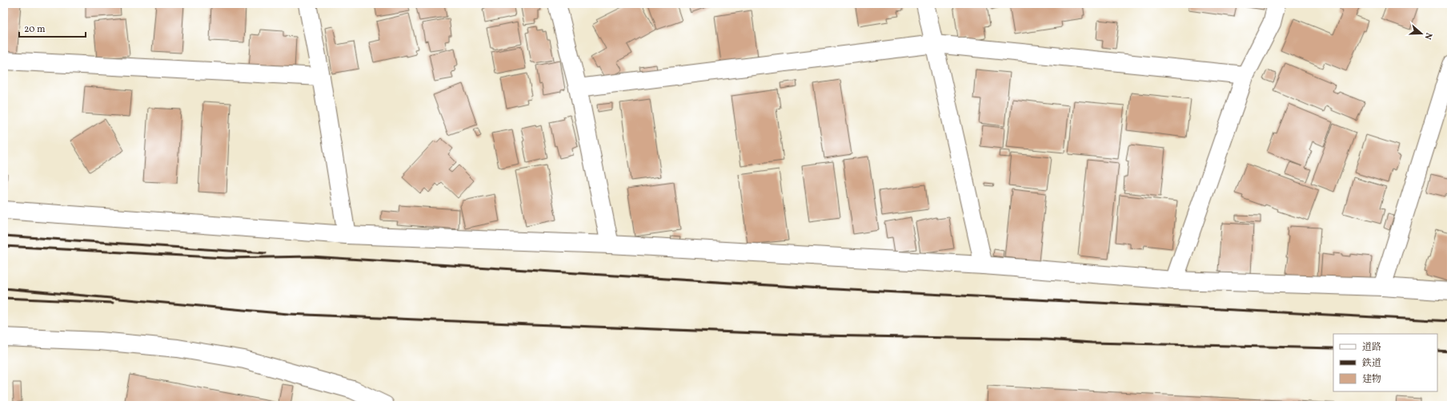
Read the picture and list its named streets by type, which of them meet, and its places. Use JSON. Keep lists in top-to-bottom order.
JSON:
{
  "legend": ["道路", "鉄道", "建物"],
  "scale_bar": "20 m",
  "north": "right"
}
